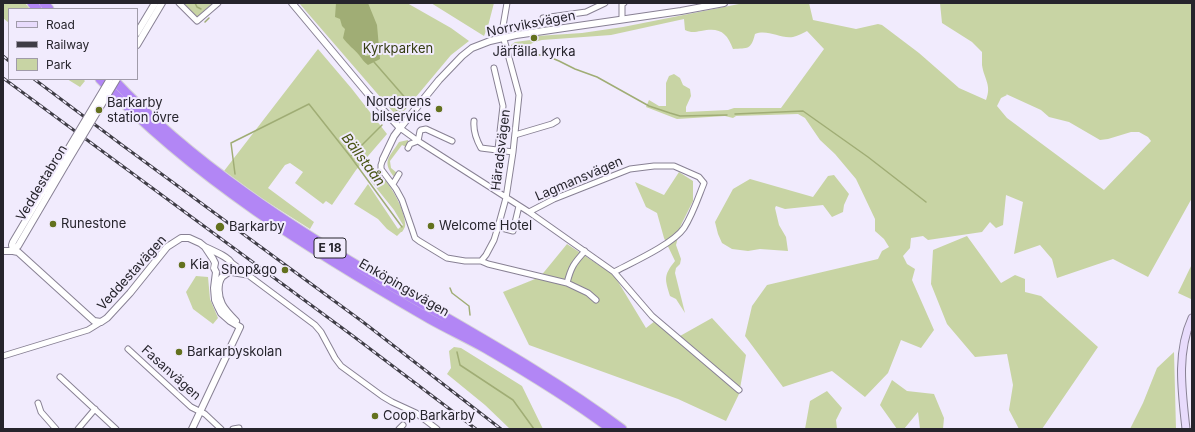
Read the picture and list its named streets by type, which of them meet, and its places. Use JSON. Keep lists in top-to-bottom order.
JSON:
{
  "streets": {
    "highway": ["E 18", "Enköpingsvägen"],
    "street": [
      "Norrviksvägen",
      "Häradsvägen",
      "Lagmansvägen",
      "Veddestabron",
      "Veddestavägen",
      "Fasanvägen"
    ]
  },
  "crossings": [
    ["Norrviksvägen", "Häradsvägen"],
    ["Veddestabron", "Veddestavägen"]
  ],
  "water": ["Bällstaån"],
  "parks": ["Kyrkparken"],
  "places": [
    "Järfälla kyrka",
    "Nordgrens bilservice",
    "Barkarby station övre",
    "Runestone",
    "Welcome Hotel",
    "Barkarby",
    "Kia",
    "Shop&go",
    "Barkarbyskolan",
    "Coop Barkarby"
  ],
  "legend": ["Road", "Railway", "Park"]
}
